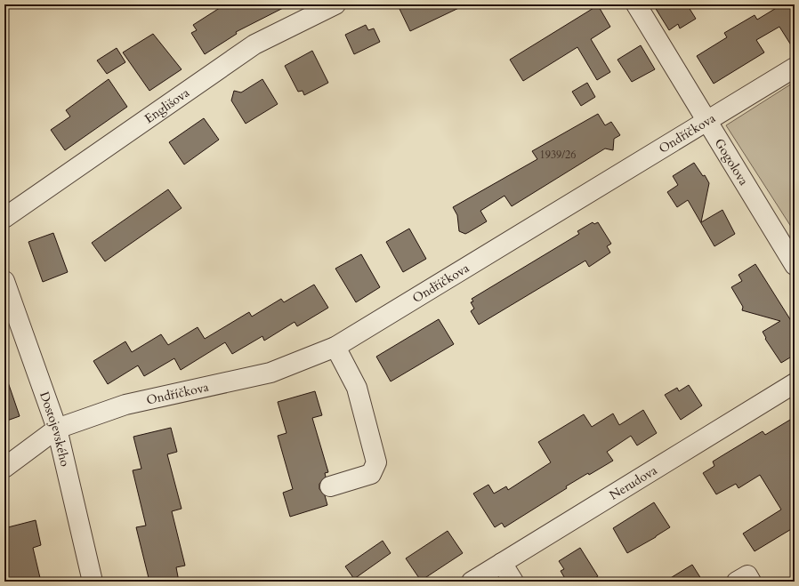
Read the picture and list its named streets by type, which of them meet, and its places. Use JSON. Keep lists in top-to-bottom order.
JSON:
{
  "streets": {
    "street": [
      "Englišova",
      "Ondříčkova",
      "Gogolova",
      "Dostojevského",
      "Nerudova"
    ]
  },
  "crossings": [
    ["Ondříčkova", "Gogolova"],
    ["Ondříčkova", "Dostojevského"]
  ],
  "house_numbers": ["1939/26"]
}
